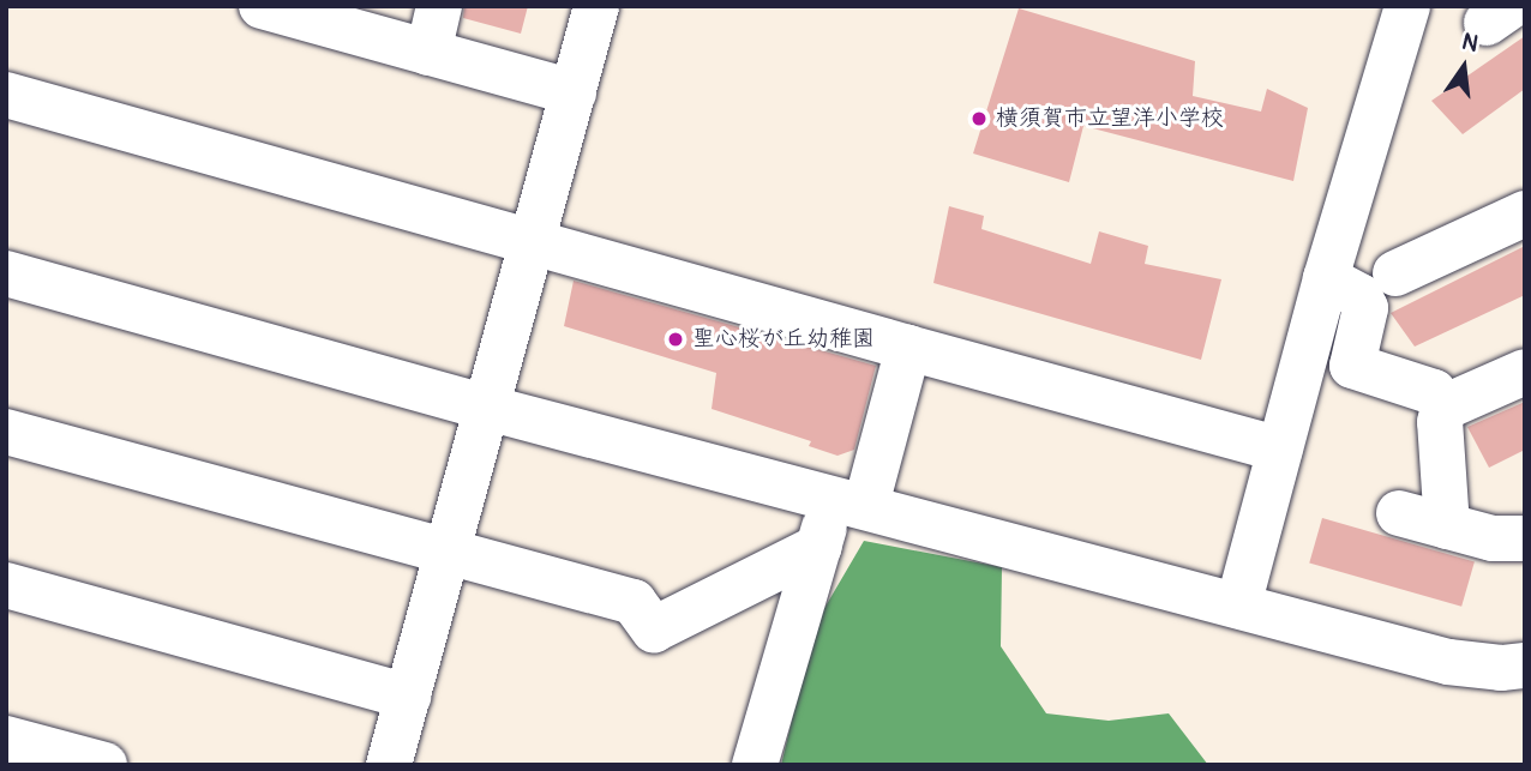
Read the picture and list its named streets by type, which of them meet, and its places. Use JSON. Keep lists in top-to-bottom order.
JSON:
{
  "places": ["横須賀市立望洋小学校", "聖心桜が丘幼稚園"],
  "north": "top"
}
